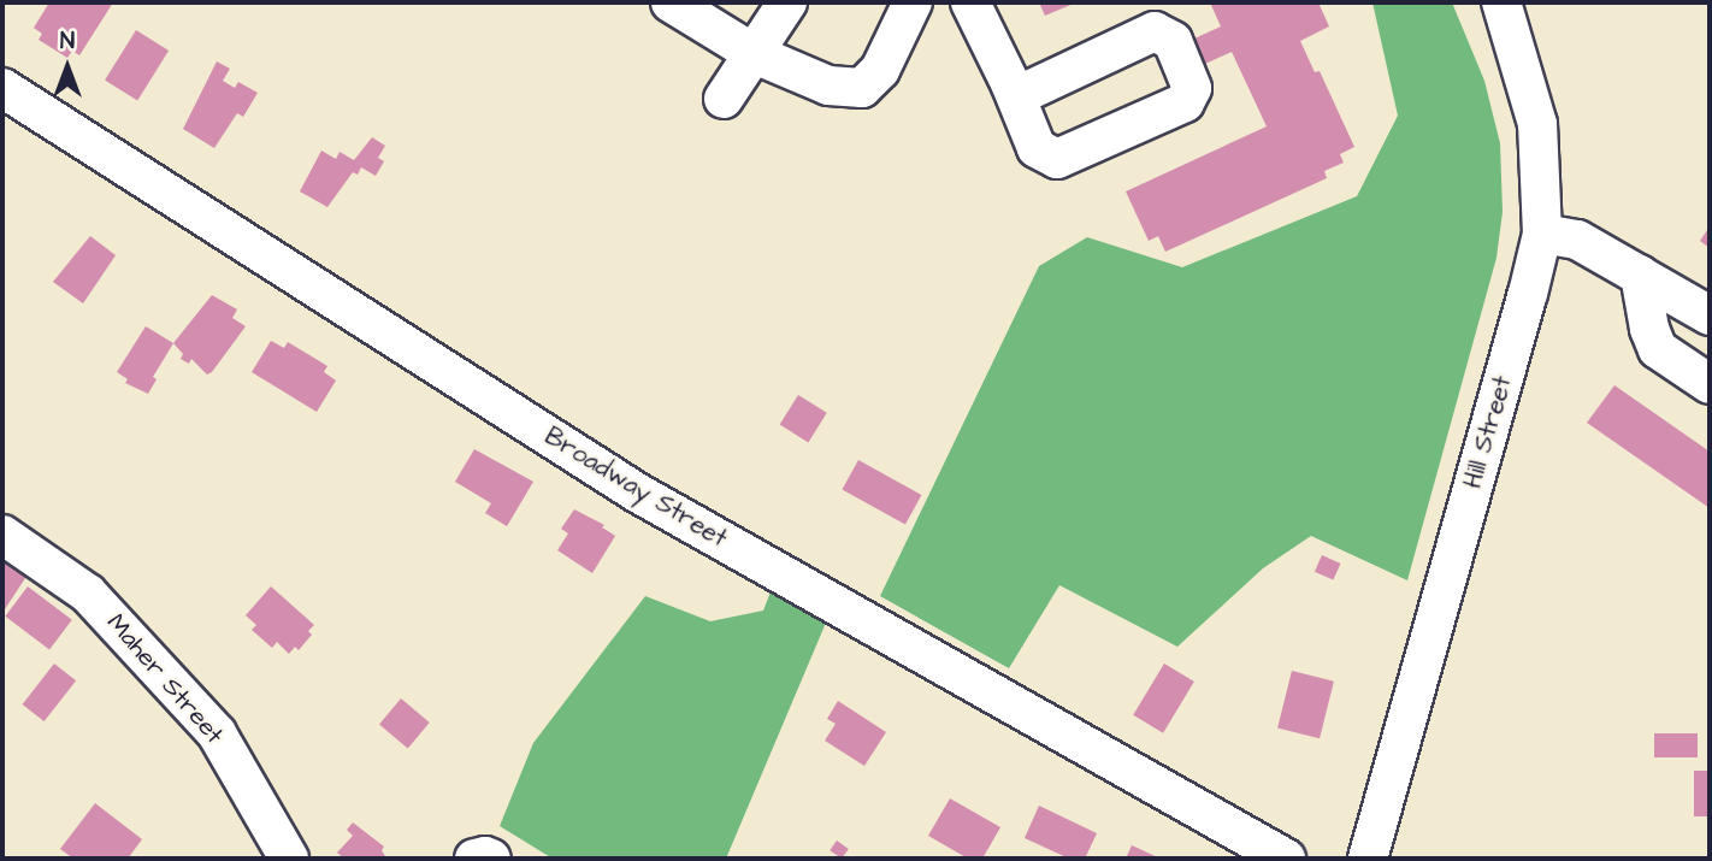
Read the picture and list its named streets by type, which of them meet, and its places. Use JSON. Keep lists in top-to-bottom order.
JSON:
{
  "streets": {
    "street": ["Hill Street", "Broadway Street", "Maher Street"]
  },
  "north": "top"
}
